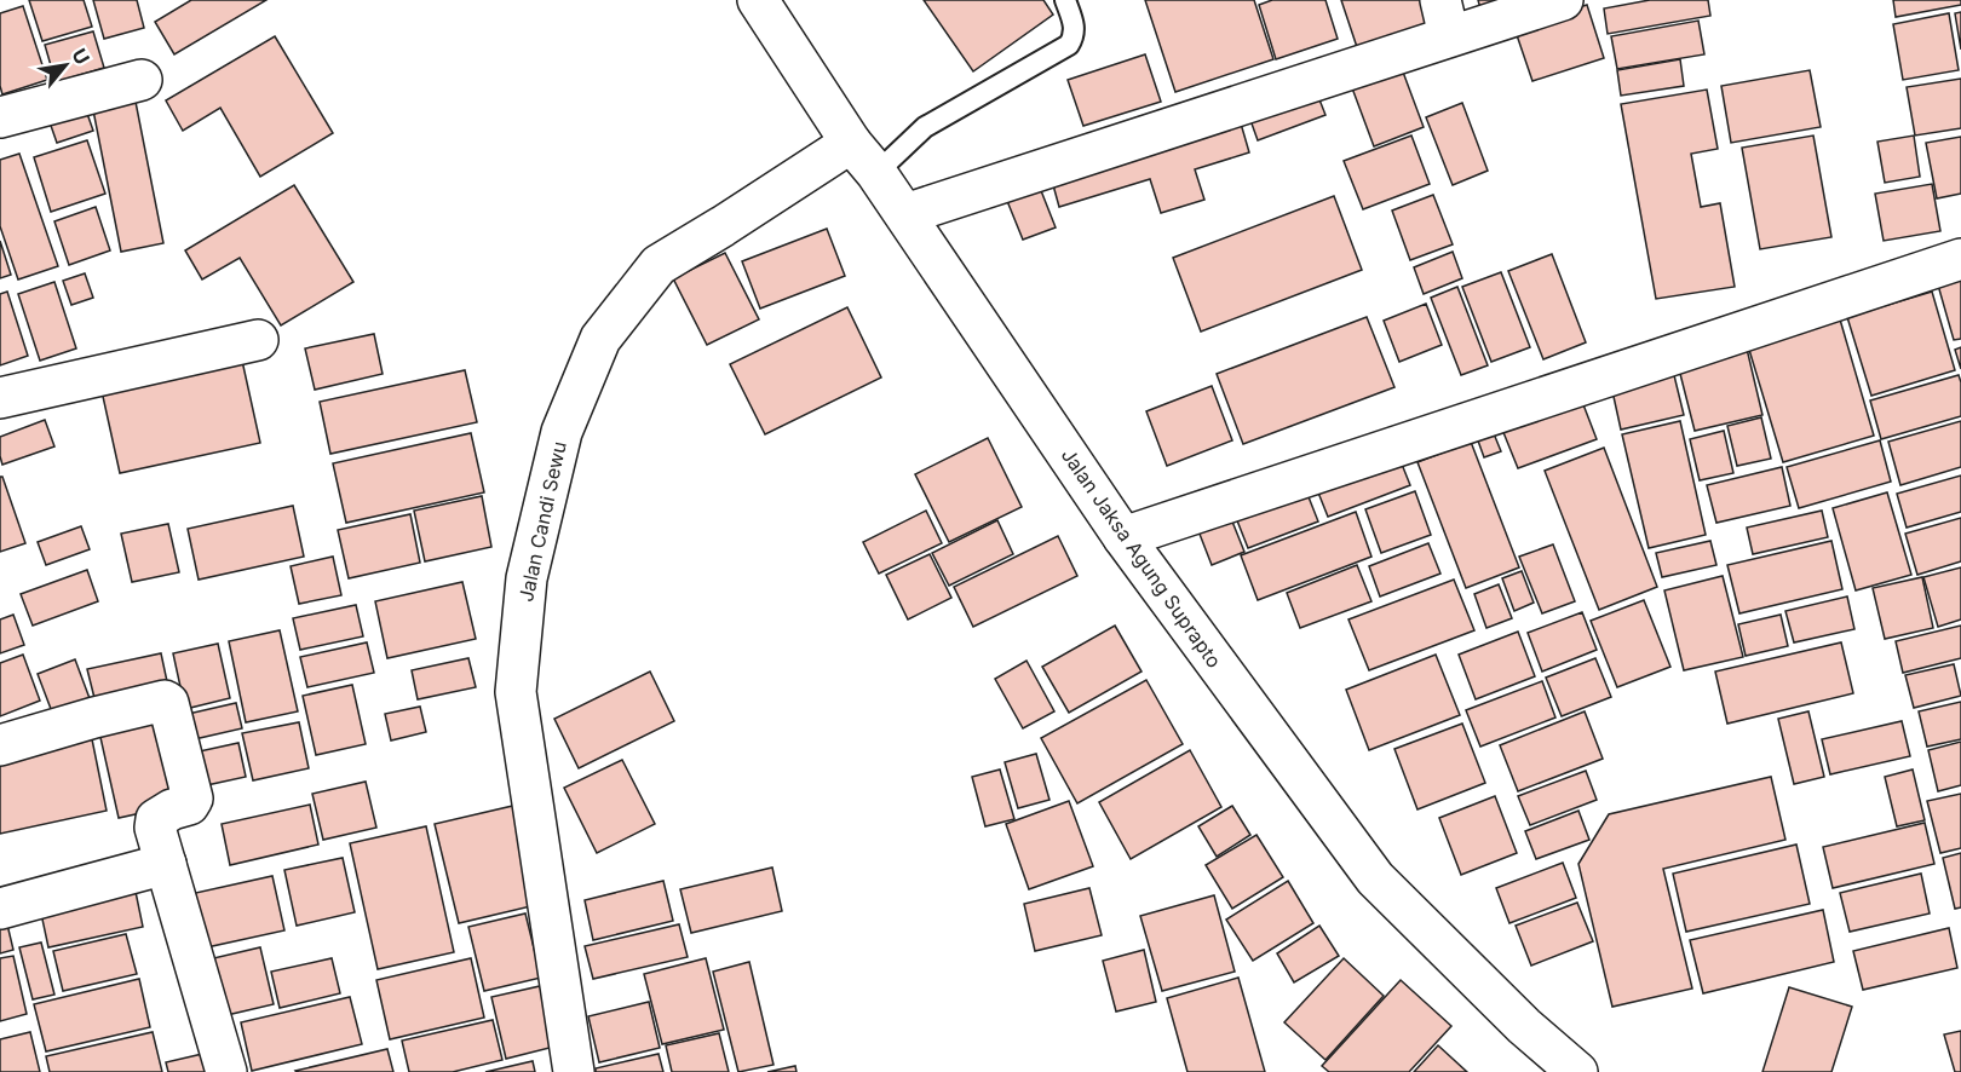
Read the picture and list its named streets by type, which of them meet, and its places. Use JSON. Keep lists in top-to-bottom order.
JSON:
{
  "streets": {
    "street": ["Jalan Candi Sewu", "Jalan Jaksa Agung Suprapto"]
  },
  "crossings": [
    ["Jalan Candi Sewu", "Jalan Jaksa Agung Suprapto"]
  ],
  "north": "top right"
}
